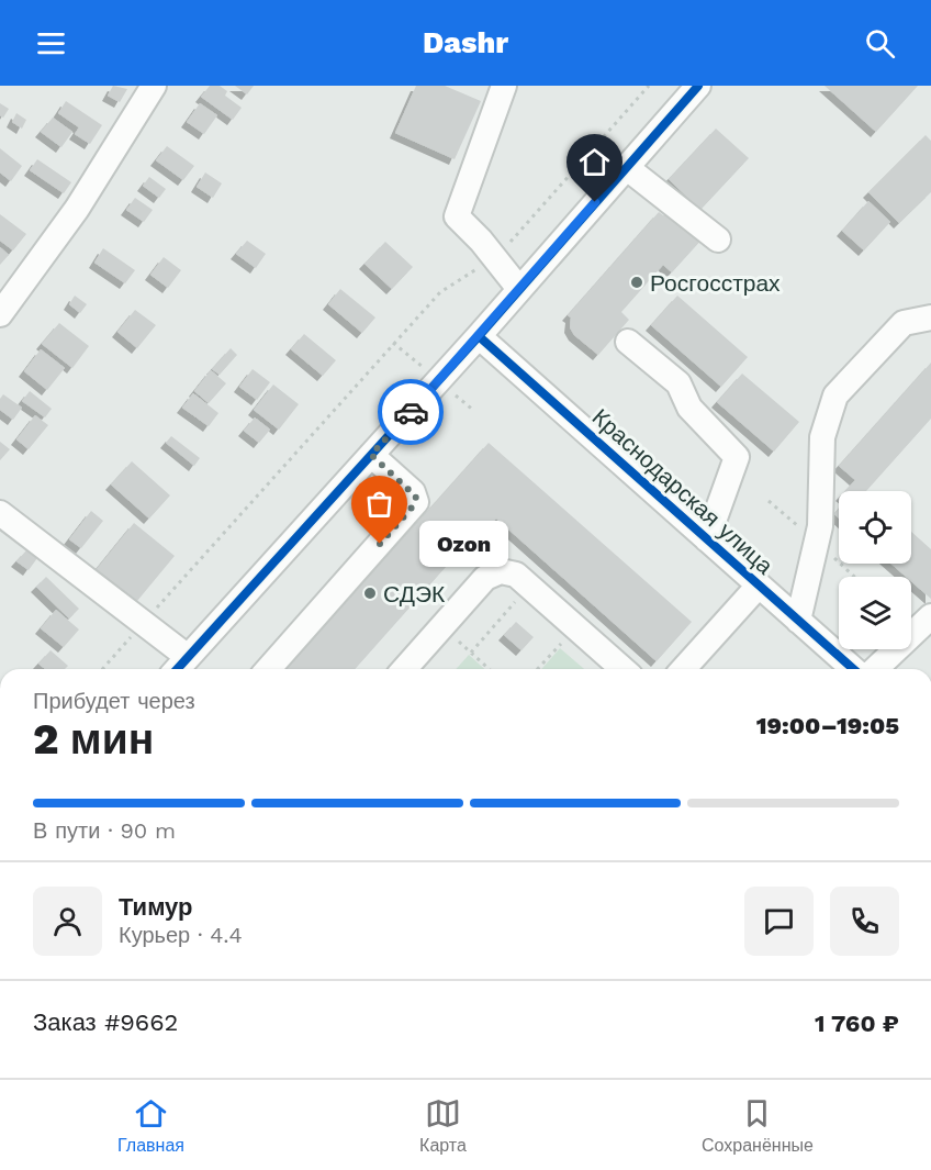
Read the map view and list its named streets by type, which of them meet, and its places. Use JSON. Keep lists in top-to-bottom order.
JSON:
{
  "streets": {
    "street": ["Краснодарская улица"]
  },
  "places": ["Росгосстрах", "Ozon", "СДЭК"],
  "page": {
    "header": "Dashr",
    "bubble": "Ozon",
    "heading": ["2 мин", "Прибудет через", "19:00–19:05"],
    "panel": [
      "Тимур",
      "Курьер · 4.4",
      "Заказ #9662",
      "1 760 ₽"
    ],
    "bar": "В пути · 90 m",
    "tabs": ["Главная", "Карта", "Сохранённые"]
  }
}
